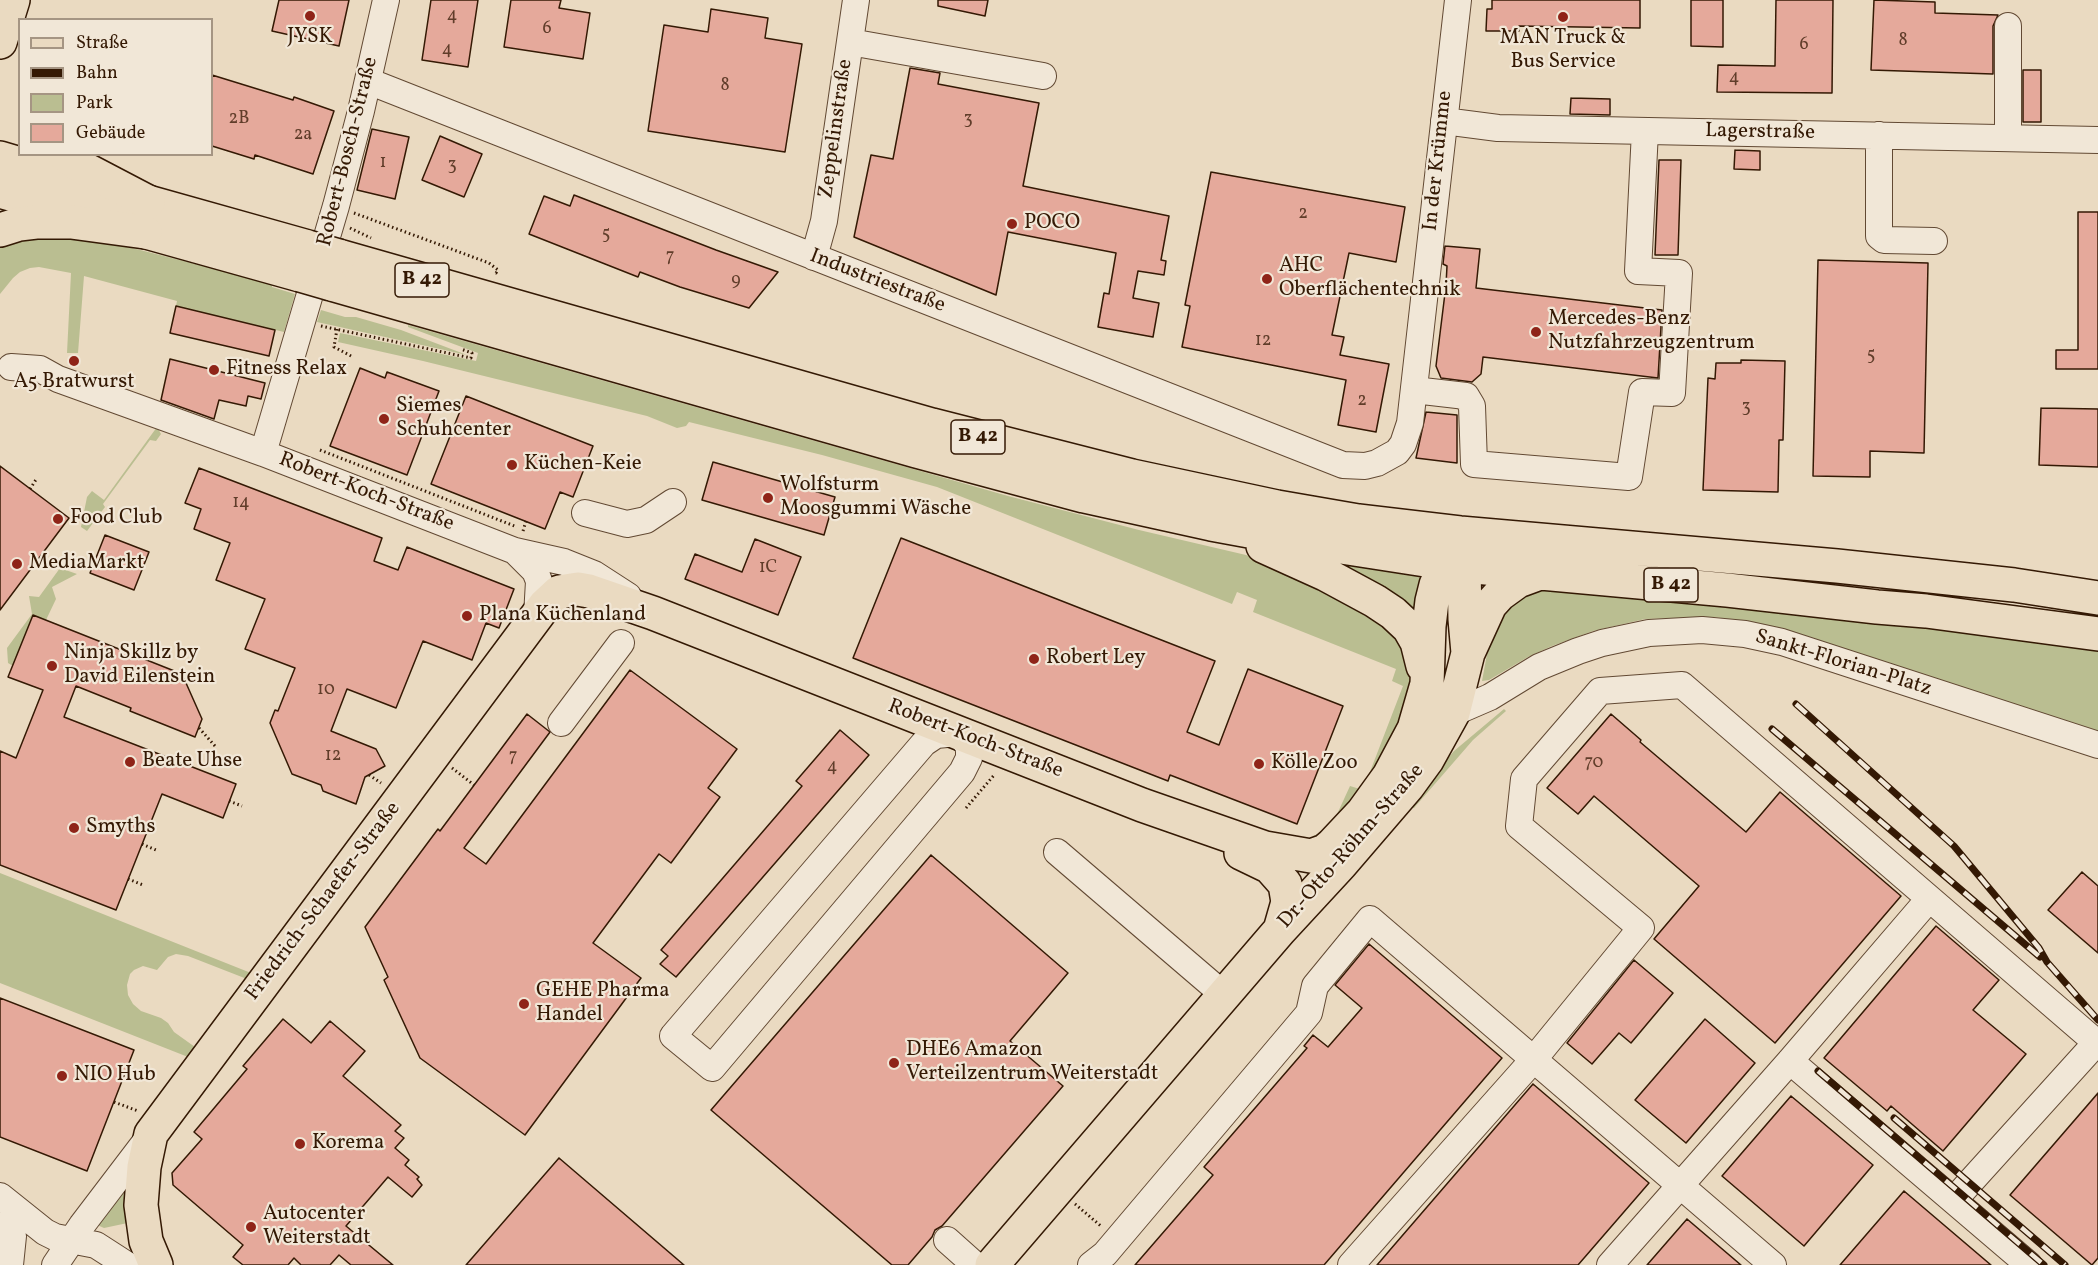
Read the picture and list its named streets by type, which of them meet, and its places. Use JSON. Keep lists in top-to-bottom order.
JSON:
{
  "streets": {
    "main road": [
      "B 42",
      "Robert-Koch-Straße",
      "Dr.-Otto-Röhm-Straße",
      "Friedrich-Schaefer-Straße"
    ],
    "street": [
      "Zeppelinstraße",
      "Lagerstraße",
      "Robert-Bosch-Straße",
      "In der Krümme",
      "Industriestraße",
      "Sankt-Florian-Platz"
    ]
  },
  "crossings": [
    ["Zeppelinstraße", "Industriestraße"],
    ["Lagerstraße", "In der Krümme"],
    ["Robert-Bosch-Straße", "B 42"],
    ["Robert-Bosch-Straße", "Industriestraße"],
    ["Robert-Bosch-Straße", "Robert-Koch-Straße"],
    ["In der Krümme", "Industriestraße"],
    ["B 42", "Robert-Koch-Straße"],
    ["B 42", "Dr.-Otto-Röhm-Straße"],
    ["Robert-Koch-Straße", "Dr.-Otto-Röhm-Straße"],
    ["Robert-Koch-Straße", "Friedrich-Schaefer-Straße"],
    ["Sankt-Florian-Platz", "Dr.-Otto-Röhm-Straße"]
  ],
  "places": [
    "JYSK",
    "MAN Truck & Bus Service",
    "POCO",
    "AHC Oberflächentechnik",
    "Mercedes-Benz Nutzfahrzeugzentrum",
    "A5 Bratwurst",
    "Fitness Relax",
    "Siemes Schuhcenter",
    "Küchen-Keie",
    "Wolfsturm Moosgummi Wäsche",
    "Food Club",
    "MediaMarkt",
    "Plana Küchenland",
    "Robert Ley",
    "Ninja Skillz by David Eilenstein",
    "Beate Uhse",
    "Kölle Zoo",
    "Smyths",
    "GEHE Pharma Handel",
    "DHE6 Amazon Verteilzentrum Weiterstadt",
    "NIO Hub",
    "Korema",
    "Autocenter Weiterstadt"
  ],
  "house_numbers": [
    "4",
    "6",
    "8",
    "6",
    "4",
    "4",
    "8",
    "2B",
    "3",
    "2a",
    "1",
    "3",
    "2",
    "5",
    "7",
    "9",
    "12",
    "5",
    "2",
    "3",
    "14",
    "1C",
    "10",
    "12",
    "7",
    "70",
    "4"
  ],
  "legend": [
    "Straße",
    "Bahn",
    "Park",
    "Gebäude"
  ]
}
